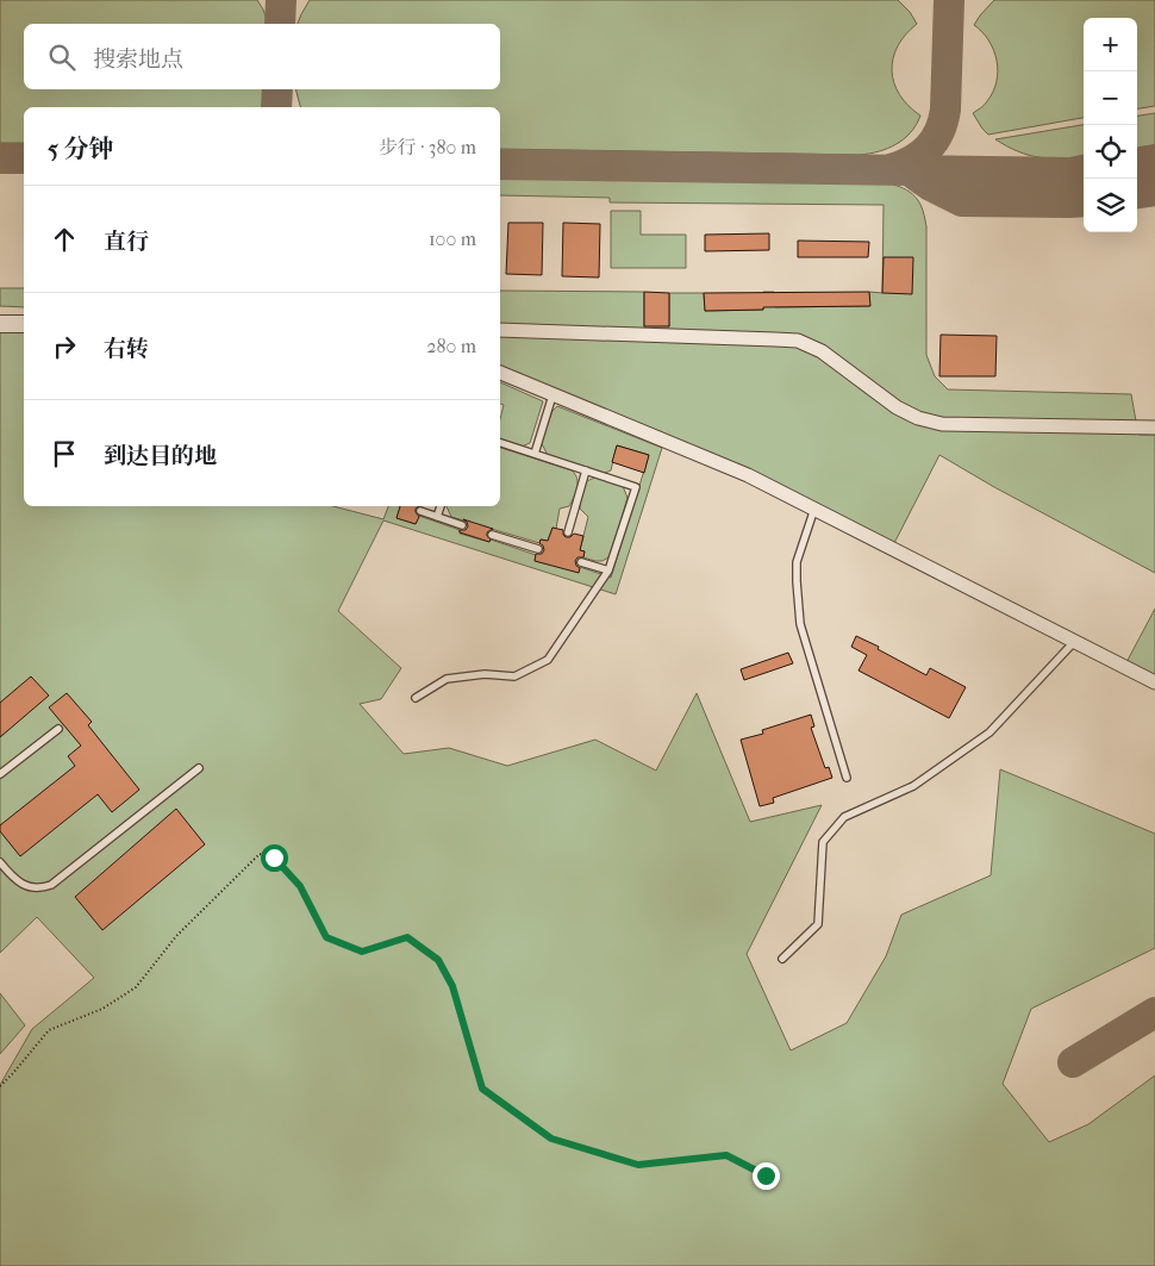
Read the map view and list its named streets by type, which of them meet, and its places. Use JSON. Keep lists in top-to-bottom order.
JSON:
{
  "page": {
    "map_buttons": ["+", "−"],
    "search": "搜索地点",
    "heading": ["5 分钟", "步行 · 380 m"],
    "list": [
      ["直行", "100 m"],
      ["右转", "280 m"],
      "到达目的地"
    ]
  }
}
